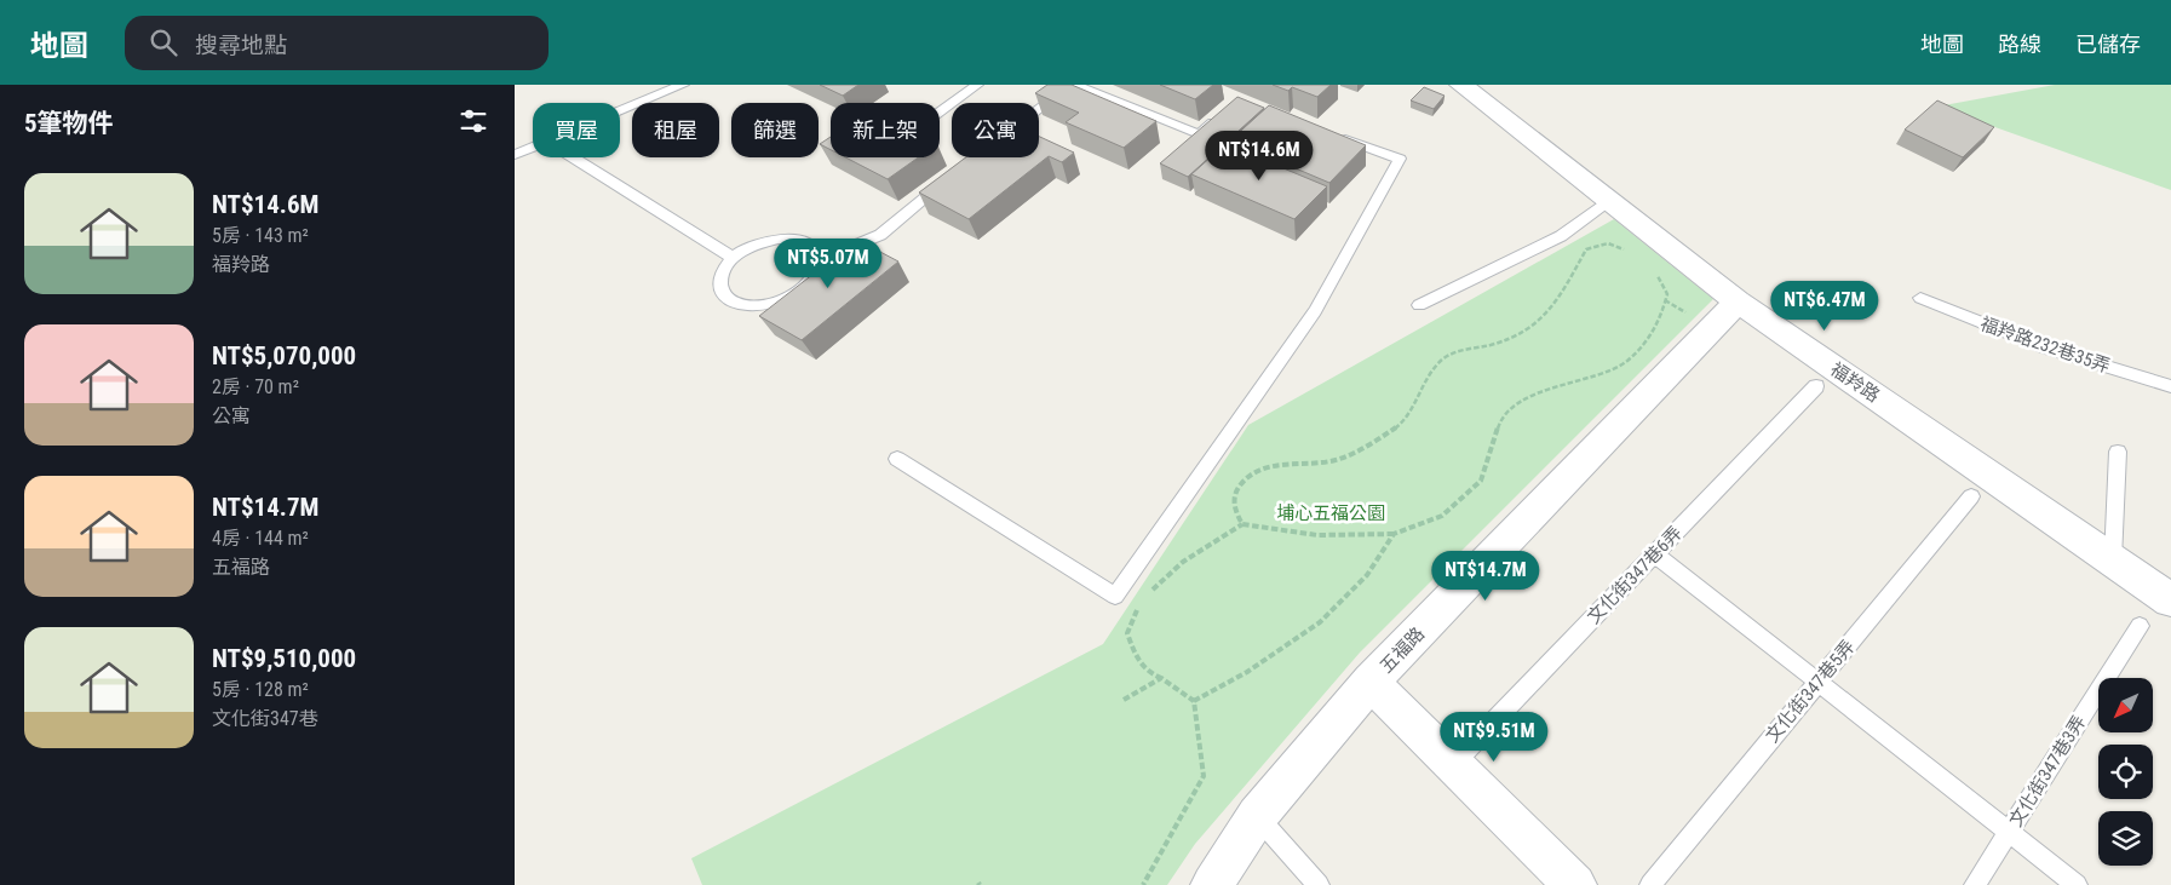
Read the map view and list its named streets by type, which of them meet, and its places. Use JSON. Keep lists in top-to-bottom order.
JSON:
{
  "streets": {
    "street": ["福羚路", "五福路"],
    "lane": [
      "福羚路232巷35弄",
      "文化街347巷6弄",
      "文化街347巷5弄",
      "文化街347巷3弄"
    ]
  },
  "crossings": [
    ["福羚路", "五福路"]
  ],
  "parks": ["埔心五福公園"],
  "north": "bottom left",
  "page": {
    "header": "地圖",
    "search": "搜尋地點",
    "nav": ["地圖", "路線", "已儲存"],
    "heading": "5筆物件",
    "chip": [
      "買屋",
      "租屋",
      "篩選",
      "新上架",
      "公寓"
    ],
    "price": [
      "NT$14.6M",
      "NT$5.07M",
      "NT$6.47M",
      "NT$14.7M",
      "NT$9.51M"
    ],
    "list": [
      {
        "name": "NT$14.6M",
        "note": "5房 · 143 m² · 福羚路"
      },
      {
        "name": "NT$5,070,000",
        "note": "2房 · 70 m² · 公寓"
      },
      {
        "name": "NT$14.7M",
        "note": "4房 · 144 m² · 五福路"
      },
      {
        "name": "NT$9,510,000",
        "note": "5房 · 128 m² · 文化街347巷"
      }
    ]
  }
}
